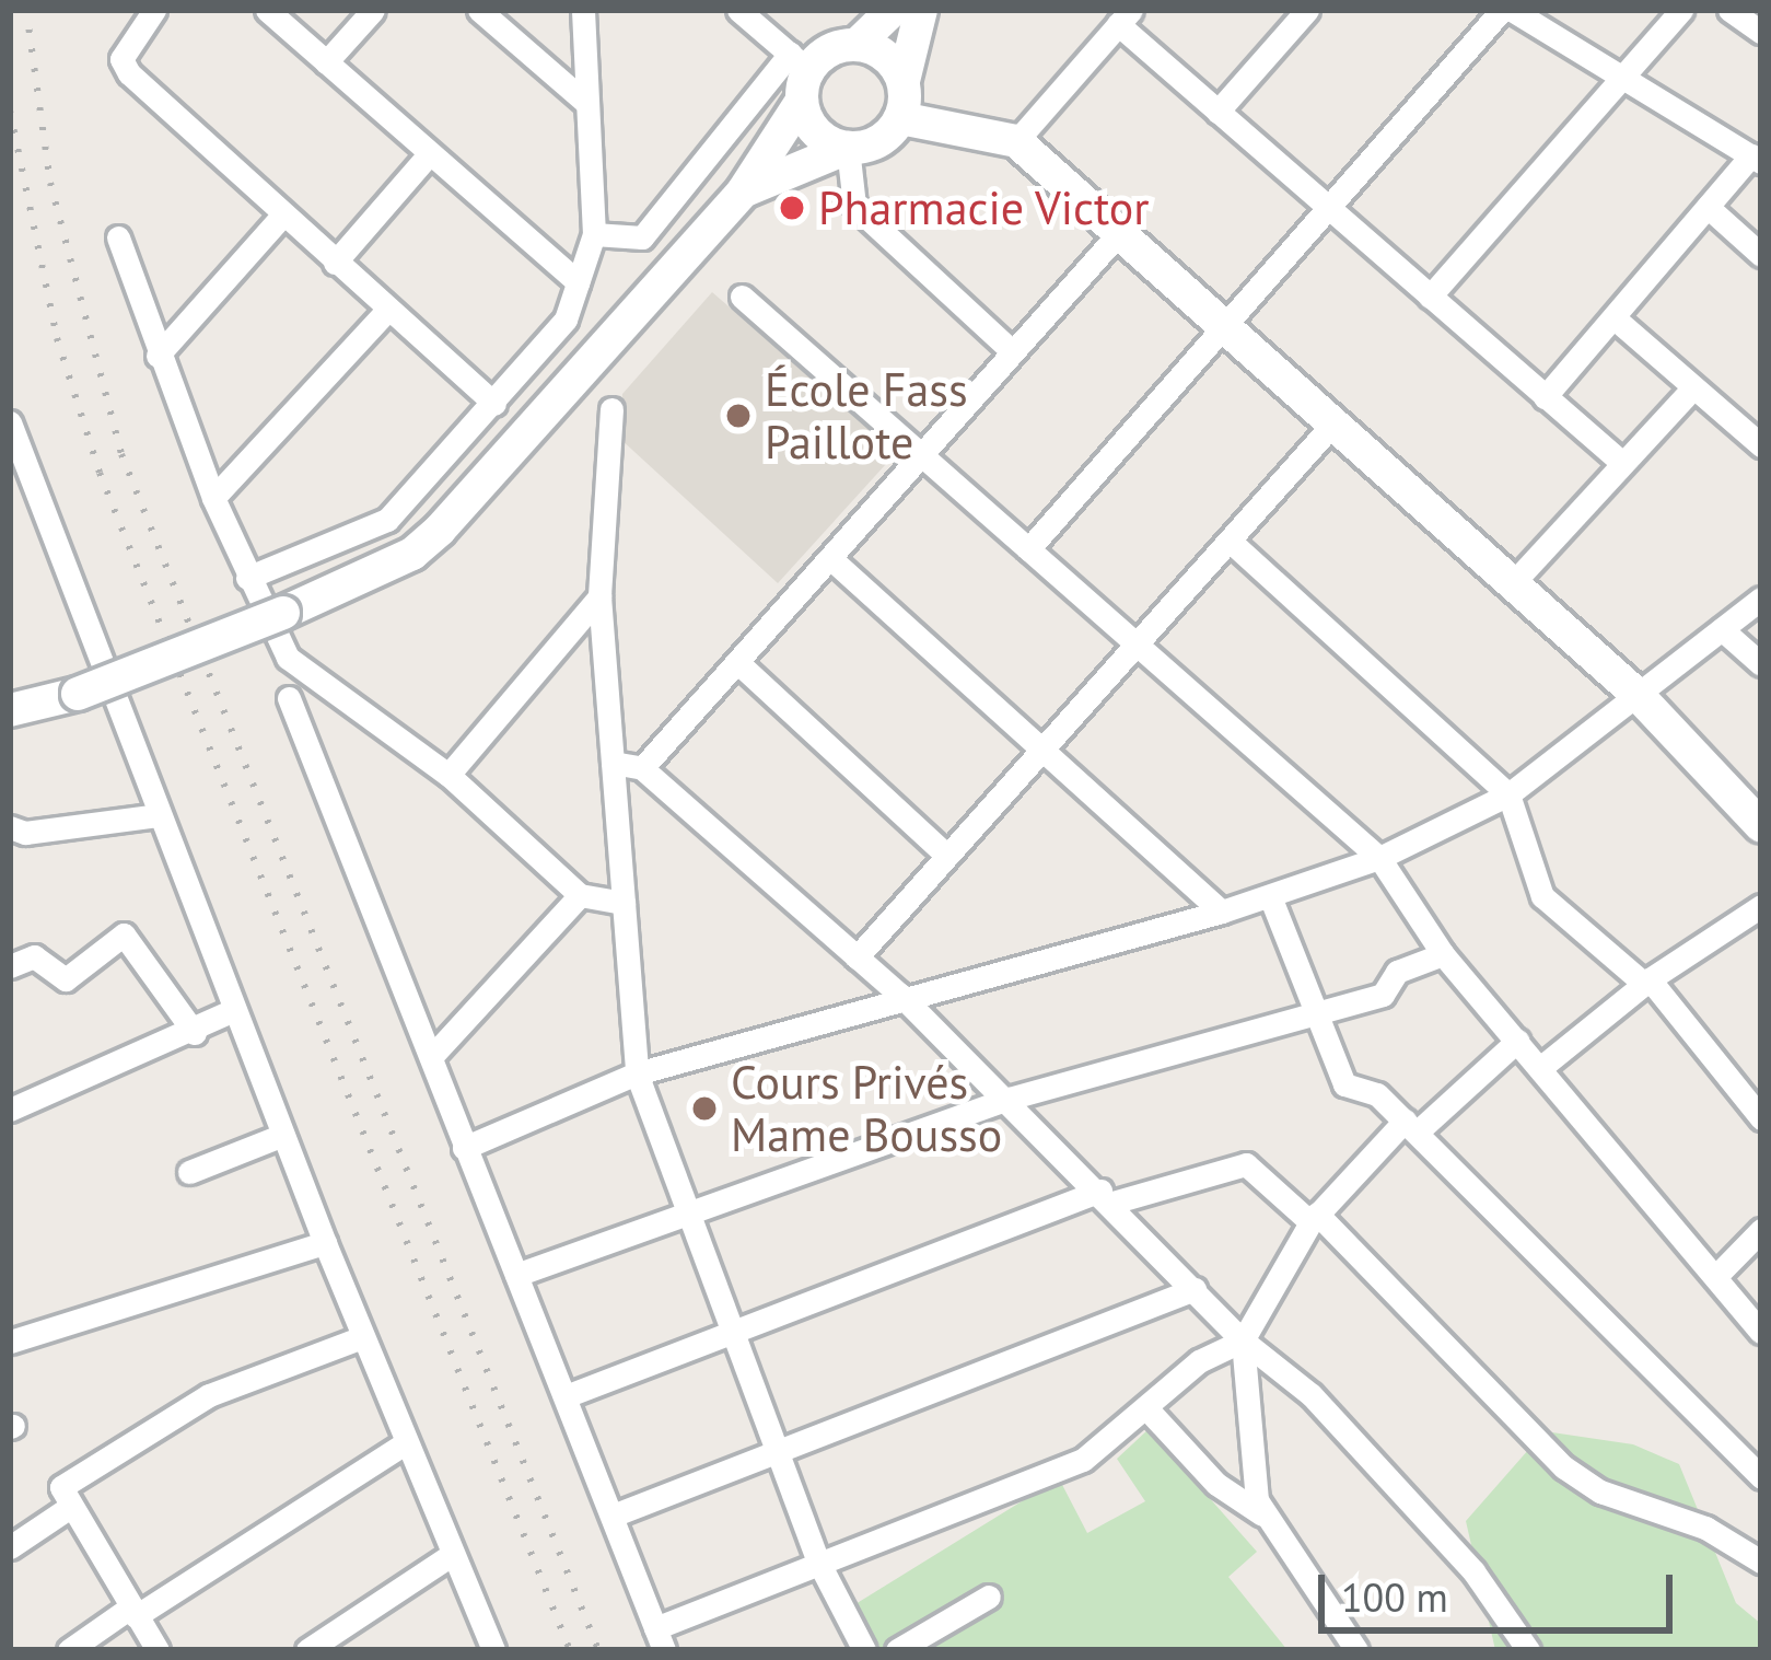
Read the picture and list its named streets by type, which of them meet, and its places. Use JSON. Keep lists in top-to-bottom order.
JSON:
{
  "places": ["Pharmacie Victor", "École Fass Paillote", "Cours Privés Mame Bousso"],
  "scale_bar": "100 m"
}
